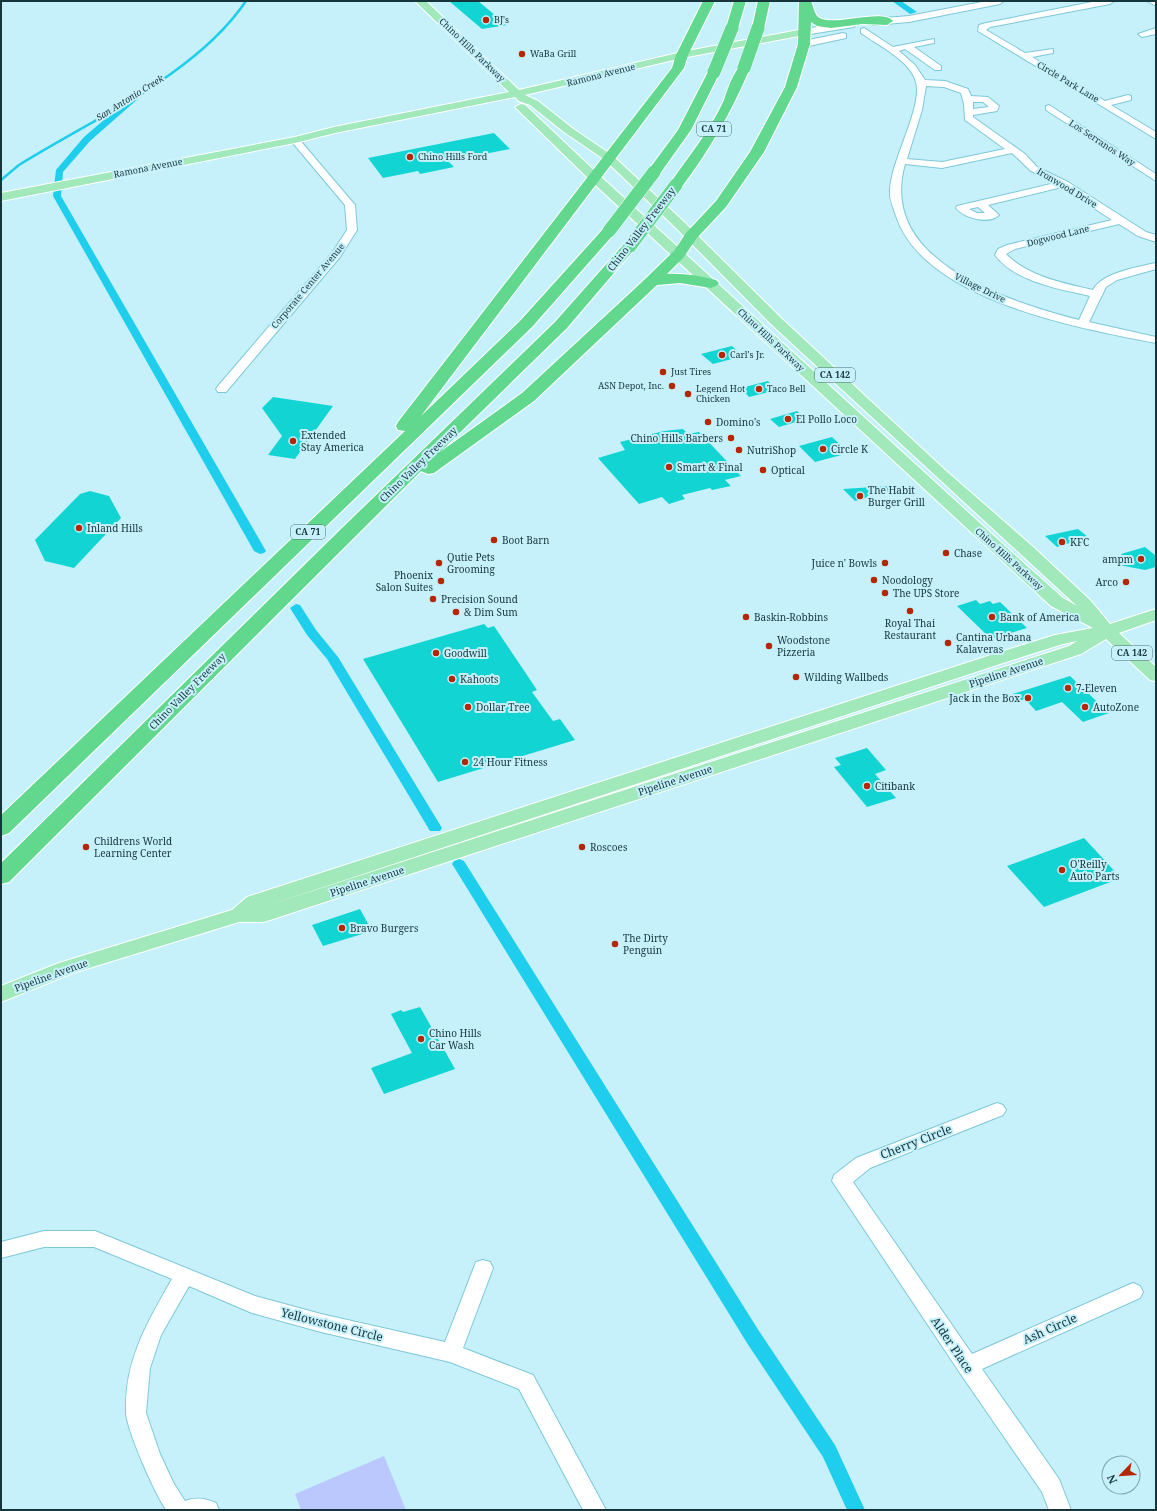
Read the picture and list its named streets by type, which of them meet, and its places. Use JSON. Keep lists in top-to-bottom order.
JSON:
{
  "streets": {
    "highway": ["CA 71", "Chino Valley Freeway"],
    "main road": [
      "Chino Hills Parkway",
      "Ramona Avenue",
      "CA 142",
      "Pipeline Avenue"
    ],
    "street": [
      "Circle Park Lane",
      "Los Serranos Way",
      "Ironwood Drive",
      "Dogwood Lane",
      "Corporate Center Avenue",
      "Village Drive",
      "Cherry Circle",
      "Yellowstone Circle",
      "Ash Circle",
      "Alder Place"
    ]
  },
  "crossings": [
    ["Chino Hills Parkway", "Ramona Avenue"],
    ["Chino Hills Parkway", "Pipeline Avenue"],
    ["Ramona Avenue", "Corporate Center Avenue"],
    ["Ironwood Drive", "Dogwood Lane"],
    ["Cherry Circle", "Alder Place"],
    ["Ash Circle", "Alder Place"]
  ],
  "water": ["San Antonio Creek"],
  "places": [
    "BJ's",
    "WaBa Grill",
    "Chino Hills Ford",
    "Carl's Jr.",
    "Just Tires",
    "ASN Depot, Inc.",
    "Taco Bell",
    "Legend Hot Chicken",
    "El Pollo Loco",
    "Domino's",
    "Chino Hills Barbers",
    "Extended Stay America",
    "Circle K",
    "NutriShop",
    "Smart & Final",
    "Optical",
    "The Habit Burger Grill",
    "Inland Hills",
    "Boot Barn",
    "KFC",
    "Chase",
    "ampm",
    "Qutie Pets Grooming",
    "Juice n' Bowls",
    "Noodology",
    "Phoenix Salon Suites",
    "Arco",
    "The UPS Store",
    "Precision Sound",
    "Royal Thai Restaurant",
    "& Dim Sum",
    "Baskin-Robbins",
    "Bank of America",
    "Cantina Urbana Kalaveras",
    "Woodstone Pizzeria",
    "Goodwill",
    "Wilding Wallbeds",
    "Kahoots",
    "7-Eleven",
    "Jack in the Box",
    "Dollar Tree",
    "AutoZone",
    "24 Hour Fitness",
    "Citibank",
    "Childrens World Learning Center",
    "Roscoes",
    "O'Reilly Auto Parts",
    "Bravo Burgers",
    "The Dirty Penguin",
    "Chino Hills Car Wash"
  ],
  "north": "bottom left"
}
